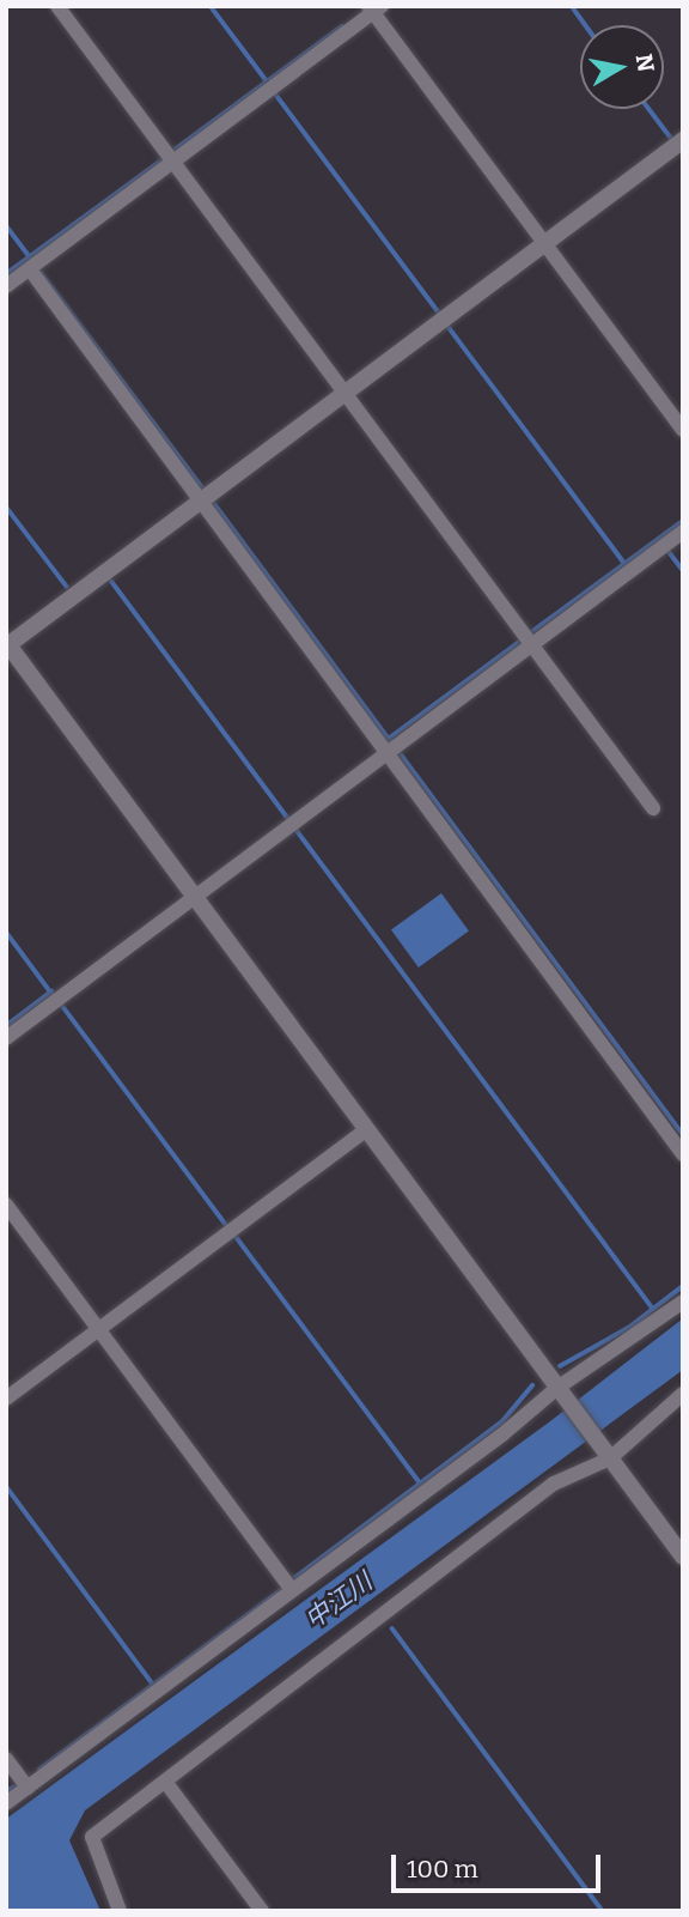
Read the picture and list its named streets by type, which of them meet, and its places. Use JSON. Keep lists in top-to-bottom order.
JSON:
{
  "water": ["中江川"],
  "scale_bar": "100 m",
  "north": "right"
}
